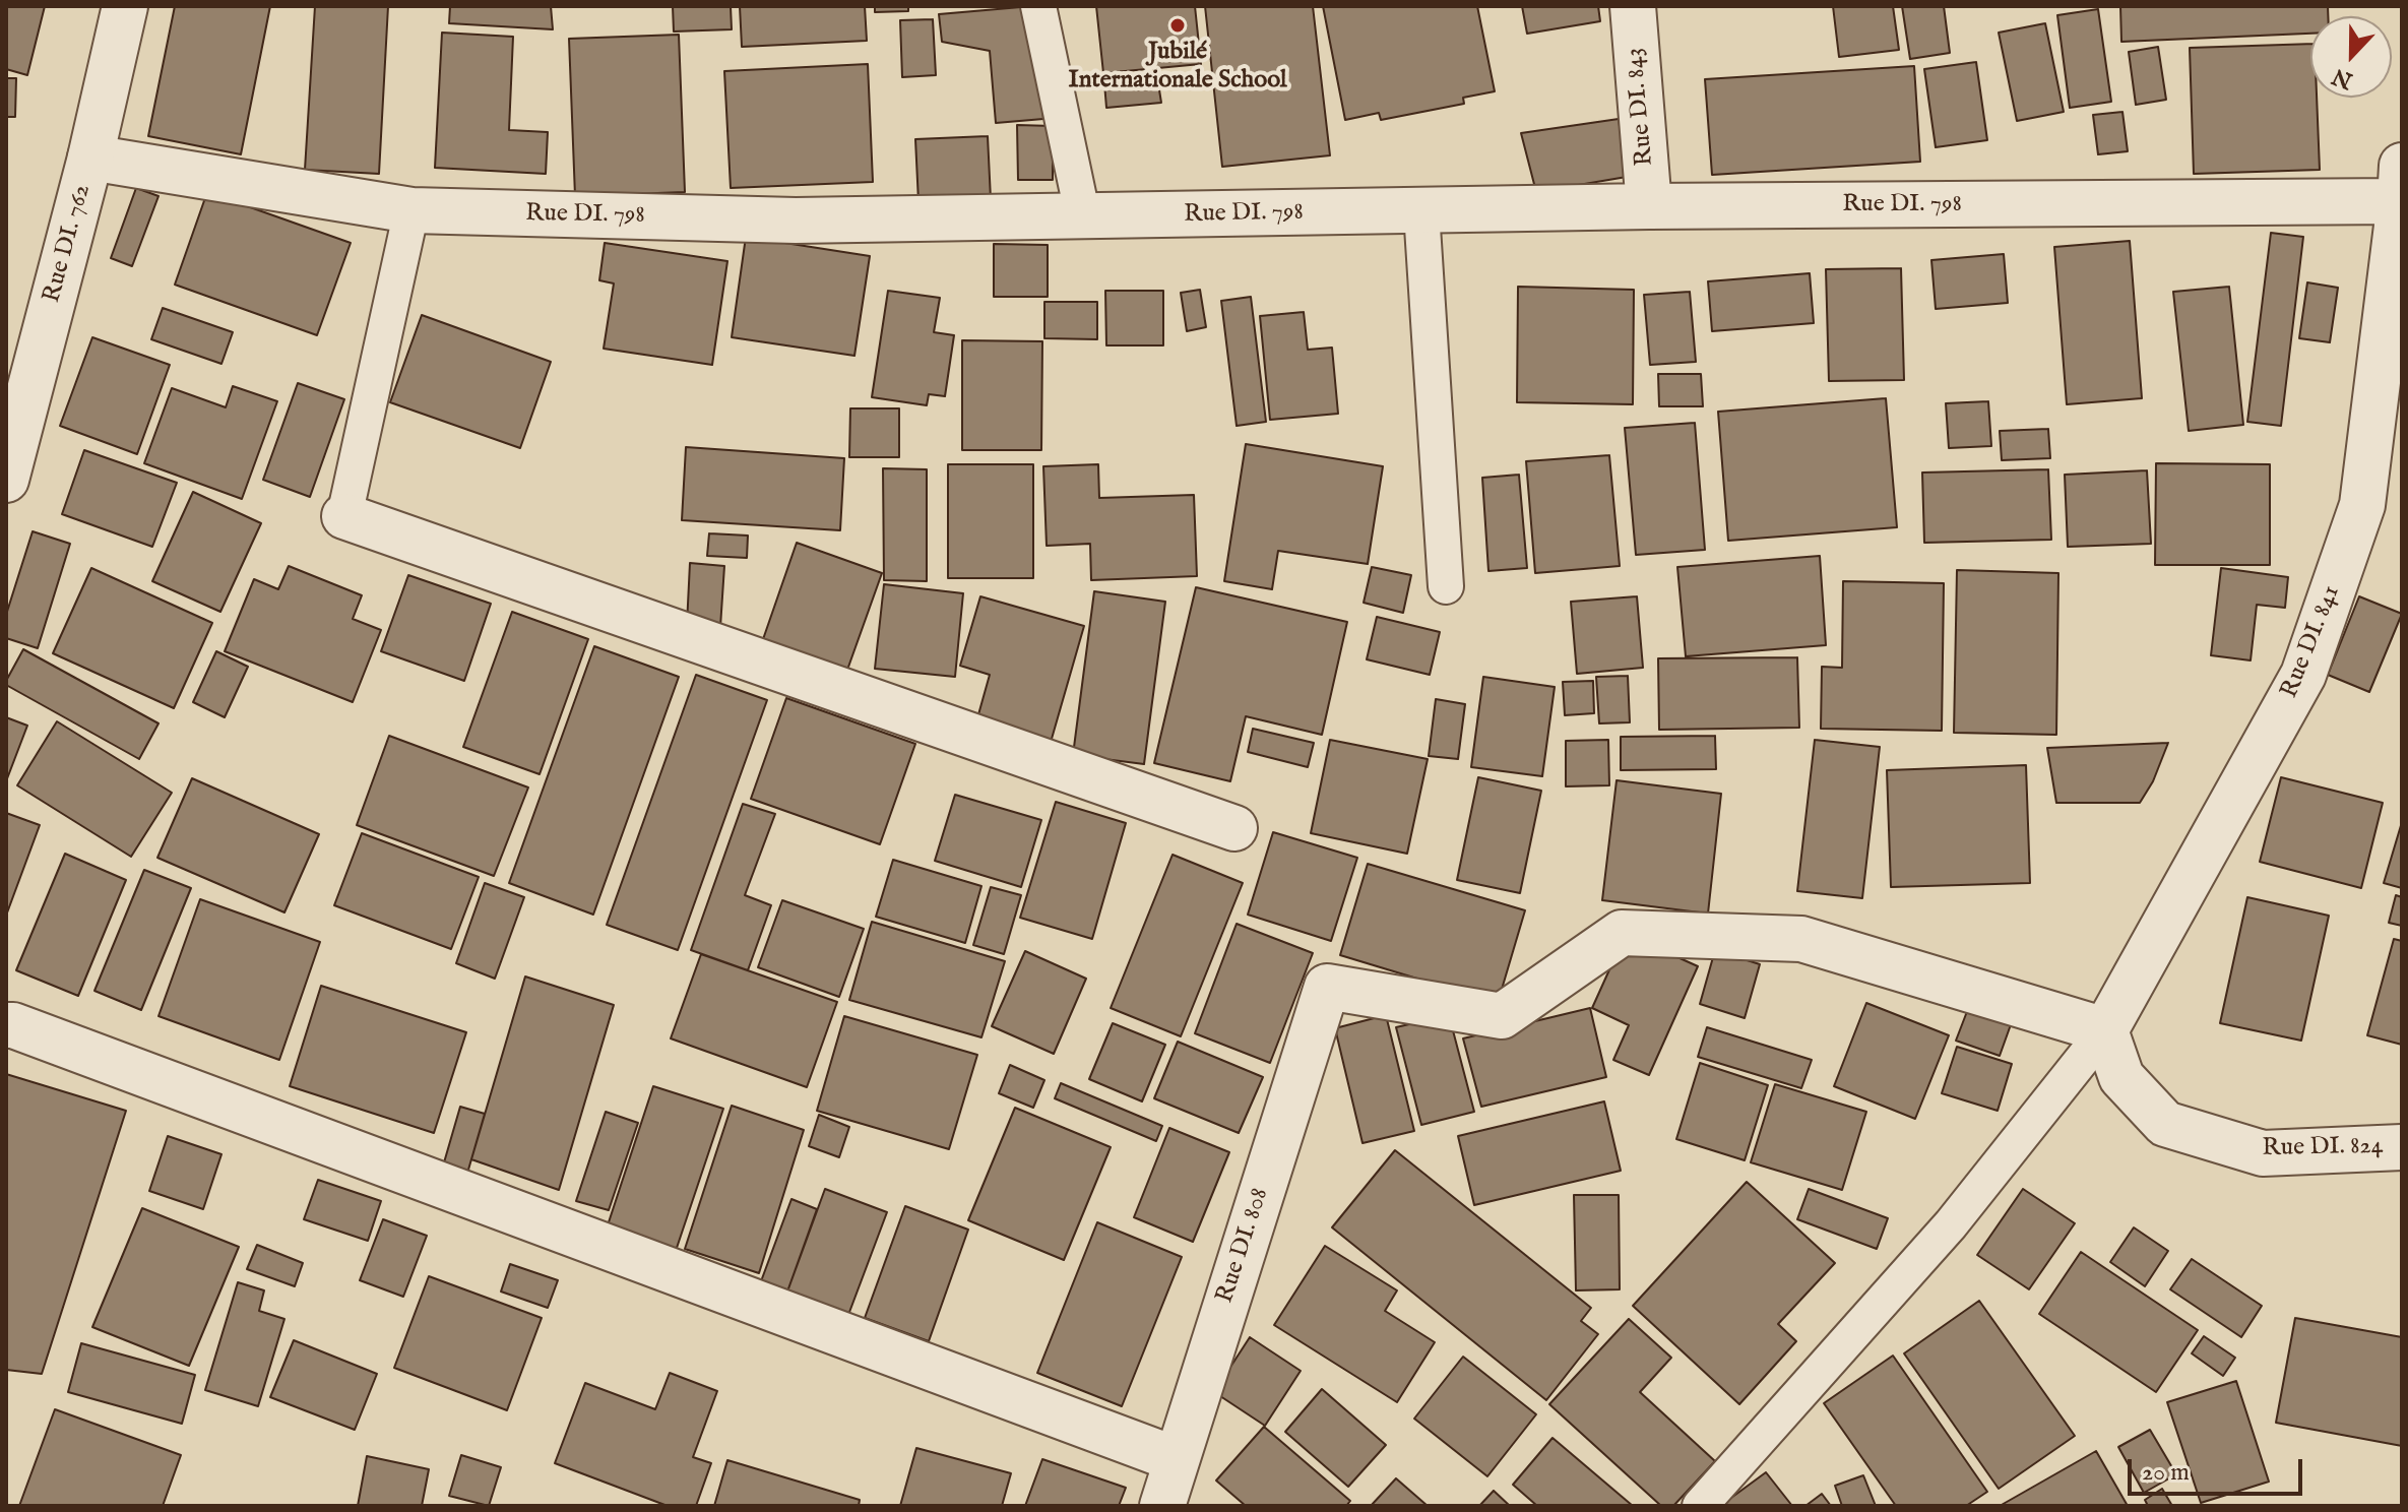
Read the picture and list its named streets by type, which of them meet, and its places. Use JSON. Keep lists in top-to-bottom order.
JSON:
{
  "streets": {
    "street": [
      "Rue DI. 843",
      "Rue DI. 798",
      "Rue DI. 762",
      "Rue DI. 841",
      "Rue DI. 824",
      "Rue DI. 808"
    ]
  },
  "crossings": [
    ["Rue DI. 843", "Rue DI. 798"],
    ["Rue DI. 798", "Rue DI. 762"],
    ["Rue DI. 798", "Rue DI. 841"],
    ["Rue DI. 841", "Rue DI. 824"],
    ["Rue DI. 841", "Rue DI. 808"],
    ["Rue DI. 824", "Rue DI. 808"]
  ],
  "places": ["Jubilé Internationale School"],
  "scale_bar": "20 m",
  "north": "bottom"
}
